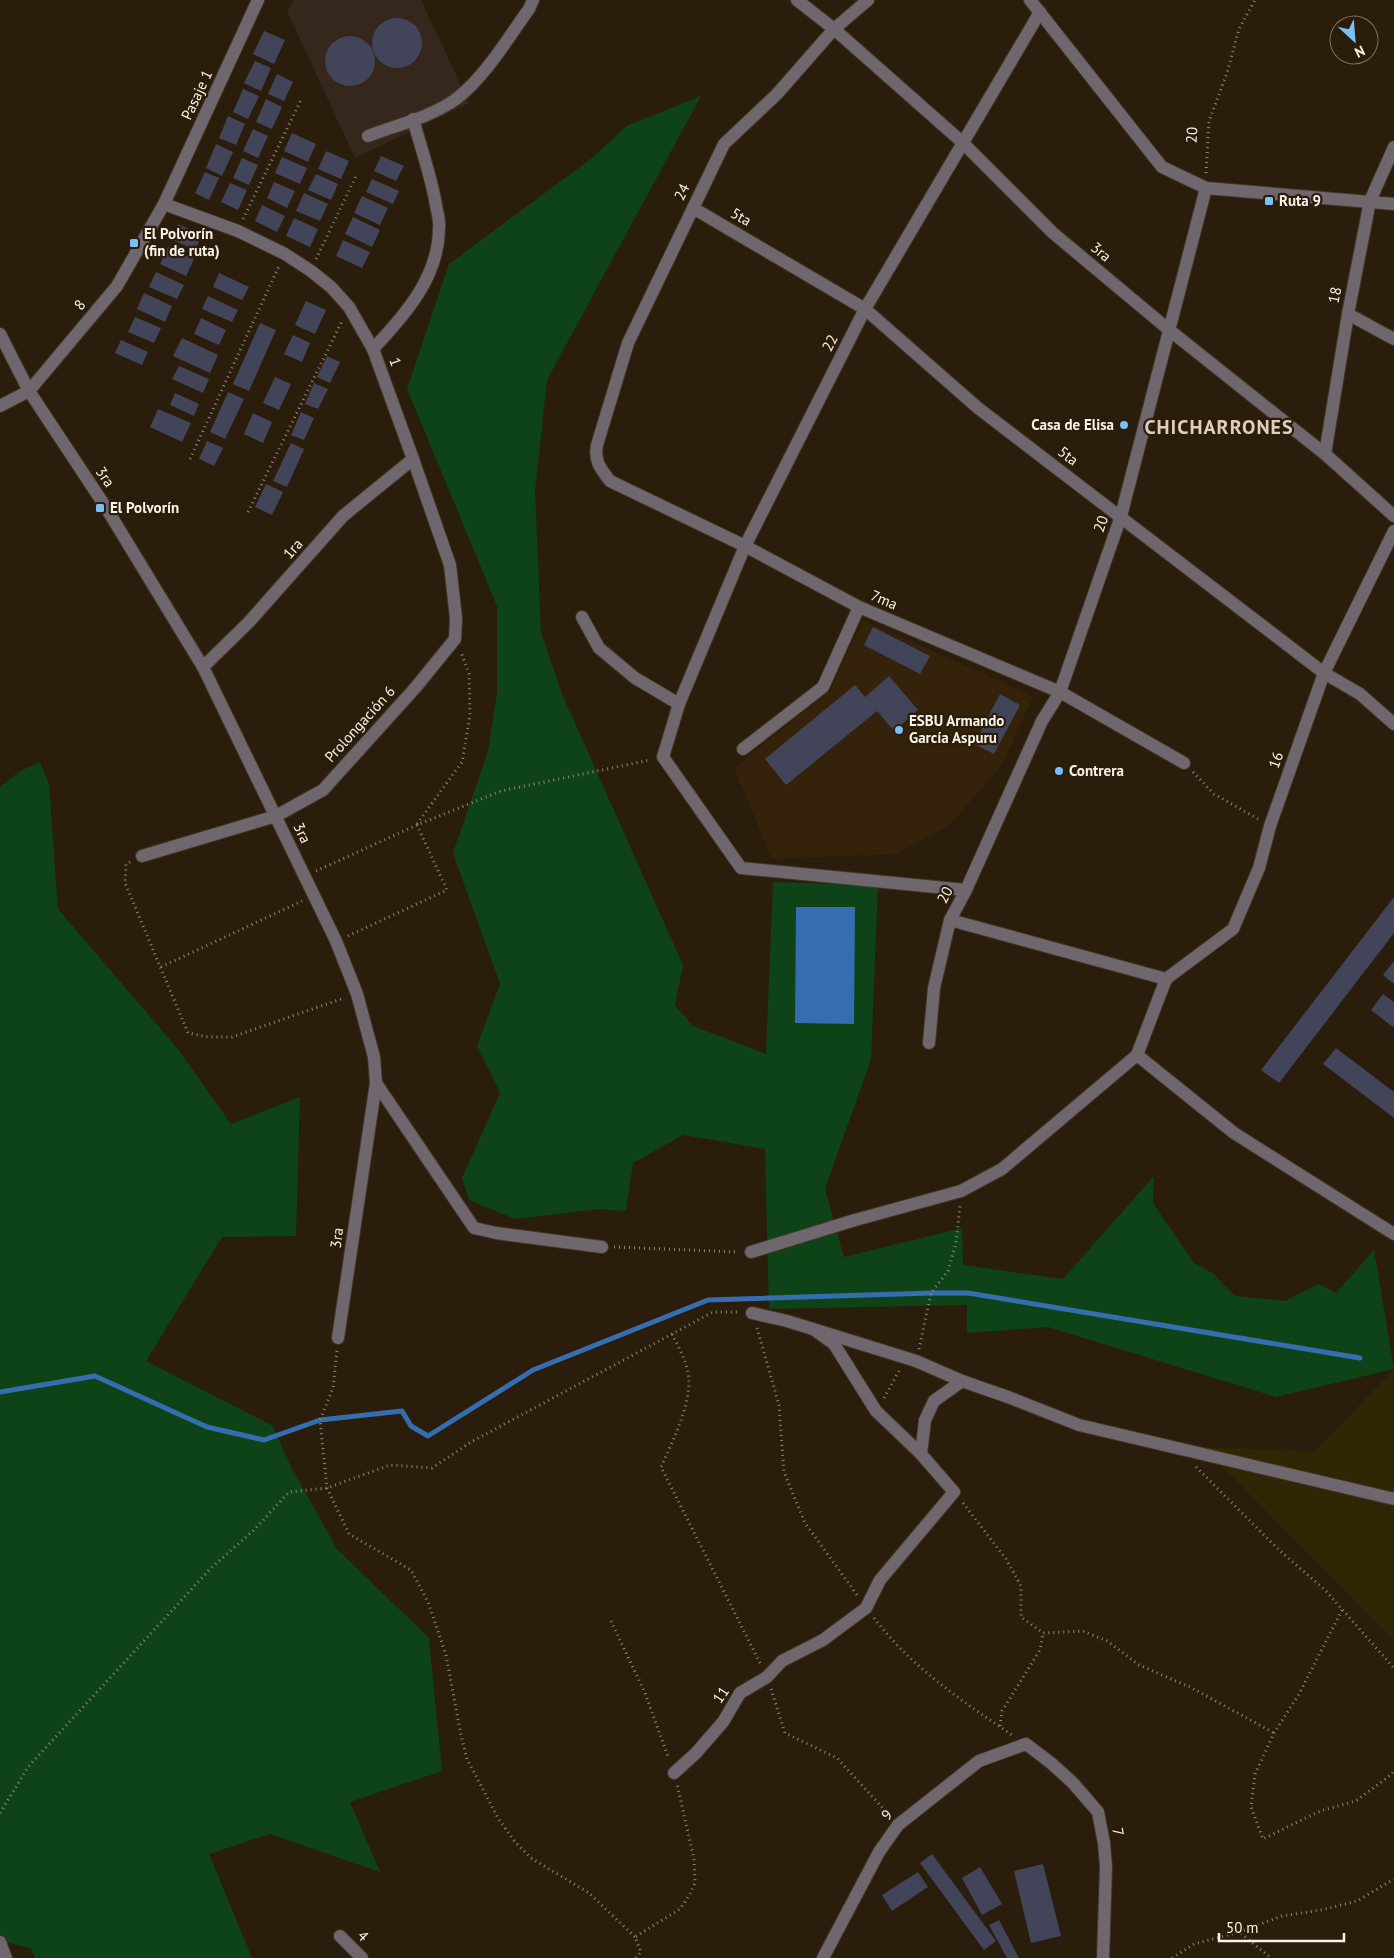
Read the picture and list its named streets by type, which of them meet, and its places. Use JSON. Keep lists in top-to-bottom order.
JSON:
{
  "streets": {
    "street": [
      "Pasaje 1",
      "20",
      "24",
      "5ta",
      "3ra",
      "18",
      "8",
      "22",
      "1",
      "1ra",
      "7ma",
      "Prolongación 6",
      "16",
      "11",
      "9",
      "7",
      "4"
    ]
  },
  "crossings": [
    ["Pasaje 1", "8"],
    ["Pasaje 1", "1"],
    ["20", "5ta"],
    ["20", "3ra"],
    ["20", "7ma"],
    ["24", "5ta"],
    ["24", "3ra"],
    ["24", "7ma"],
    ["5ta", "22"],
    ["5ta", "16"],
    ["3ra", "18"],
    ["3ra", "8"],
    ["3ra", "22"],
    ["3ra", "1ra"],
    ["3ra", "Prolongación 6"],
    ["8", "1"],
    ["22", "7ma"],
    ["1", "1ra"],
    ["1", "Prolongación 6"],
    ["9", "7"]
  ],
  "districts": ["CHICHARRONES"],
  "places": {
    "transit": ["Ruta 9", "El Polvorín (fin de ruta)", "El Polvorín"],
    "other": ["Casa de Elisa", "ESBU Armando García Aspuru", "Contrera"]
  },
  "scale_bar": "50 m",
  "north": "bottom right"
}
